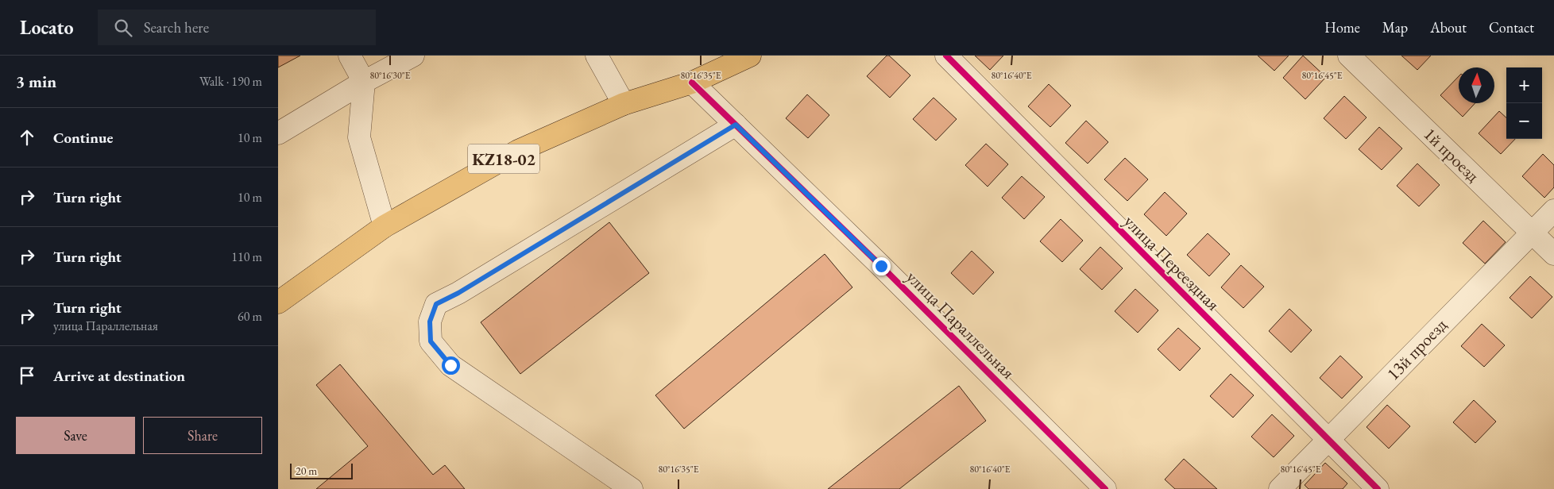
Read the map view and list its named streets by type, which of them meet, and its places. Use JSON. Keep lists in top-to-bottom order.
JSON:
{
  "streets": {
    "highway": ["KZ18-02"],
    "street": [
      "1й проезд",
      "улица Переездная",
      "улица Параллельная",
      "13й проезд"
    ]
  },
  "crossings": [
    ["1й проезд", "13й проезд"],
    ["KZ18-02", "улица Параллельная"],
    ["улица Переездная", "13й проезд"]
  ],
  "scale_bar": "20 m",
  "north": "top",
  "page": {
    "header": "Locato",
    "search": "Search here",
    "nav": [
      "Home",
      "Map",
      "About",
      "Contact"
    ],
    "heading": ["3 min", "Walk · 190 m"],
    "map_buttons": ["+", "−"],
    "list": [
      ["Continue", "10 m"],
      ["Turn right", "10 m"],
      ["Turn right", "110 m"],
      ["Turn right", "улица Параллельная", "60 m"],
      "Arrive at destination"
    ],
    "buttons": ["Save", "Share"],
    "scale": "20 m"
  },
  "coordinates": [
    "80°16'30\"E",
    "80°16'35\"E",
    "80°16'40\"E",
    "80°16'45\"E"
  ]
}
